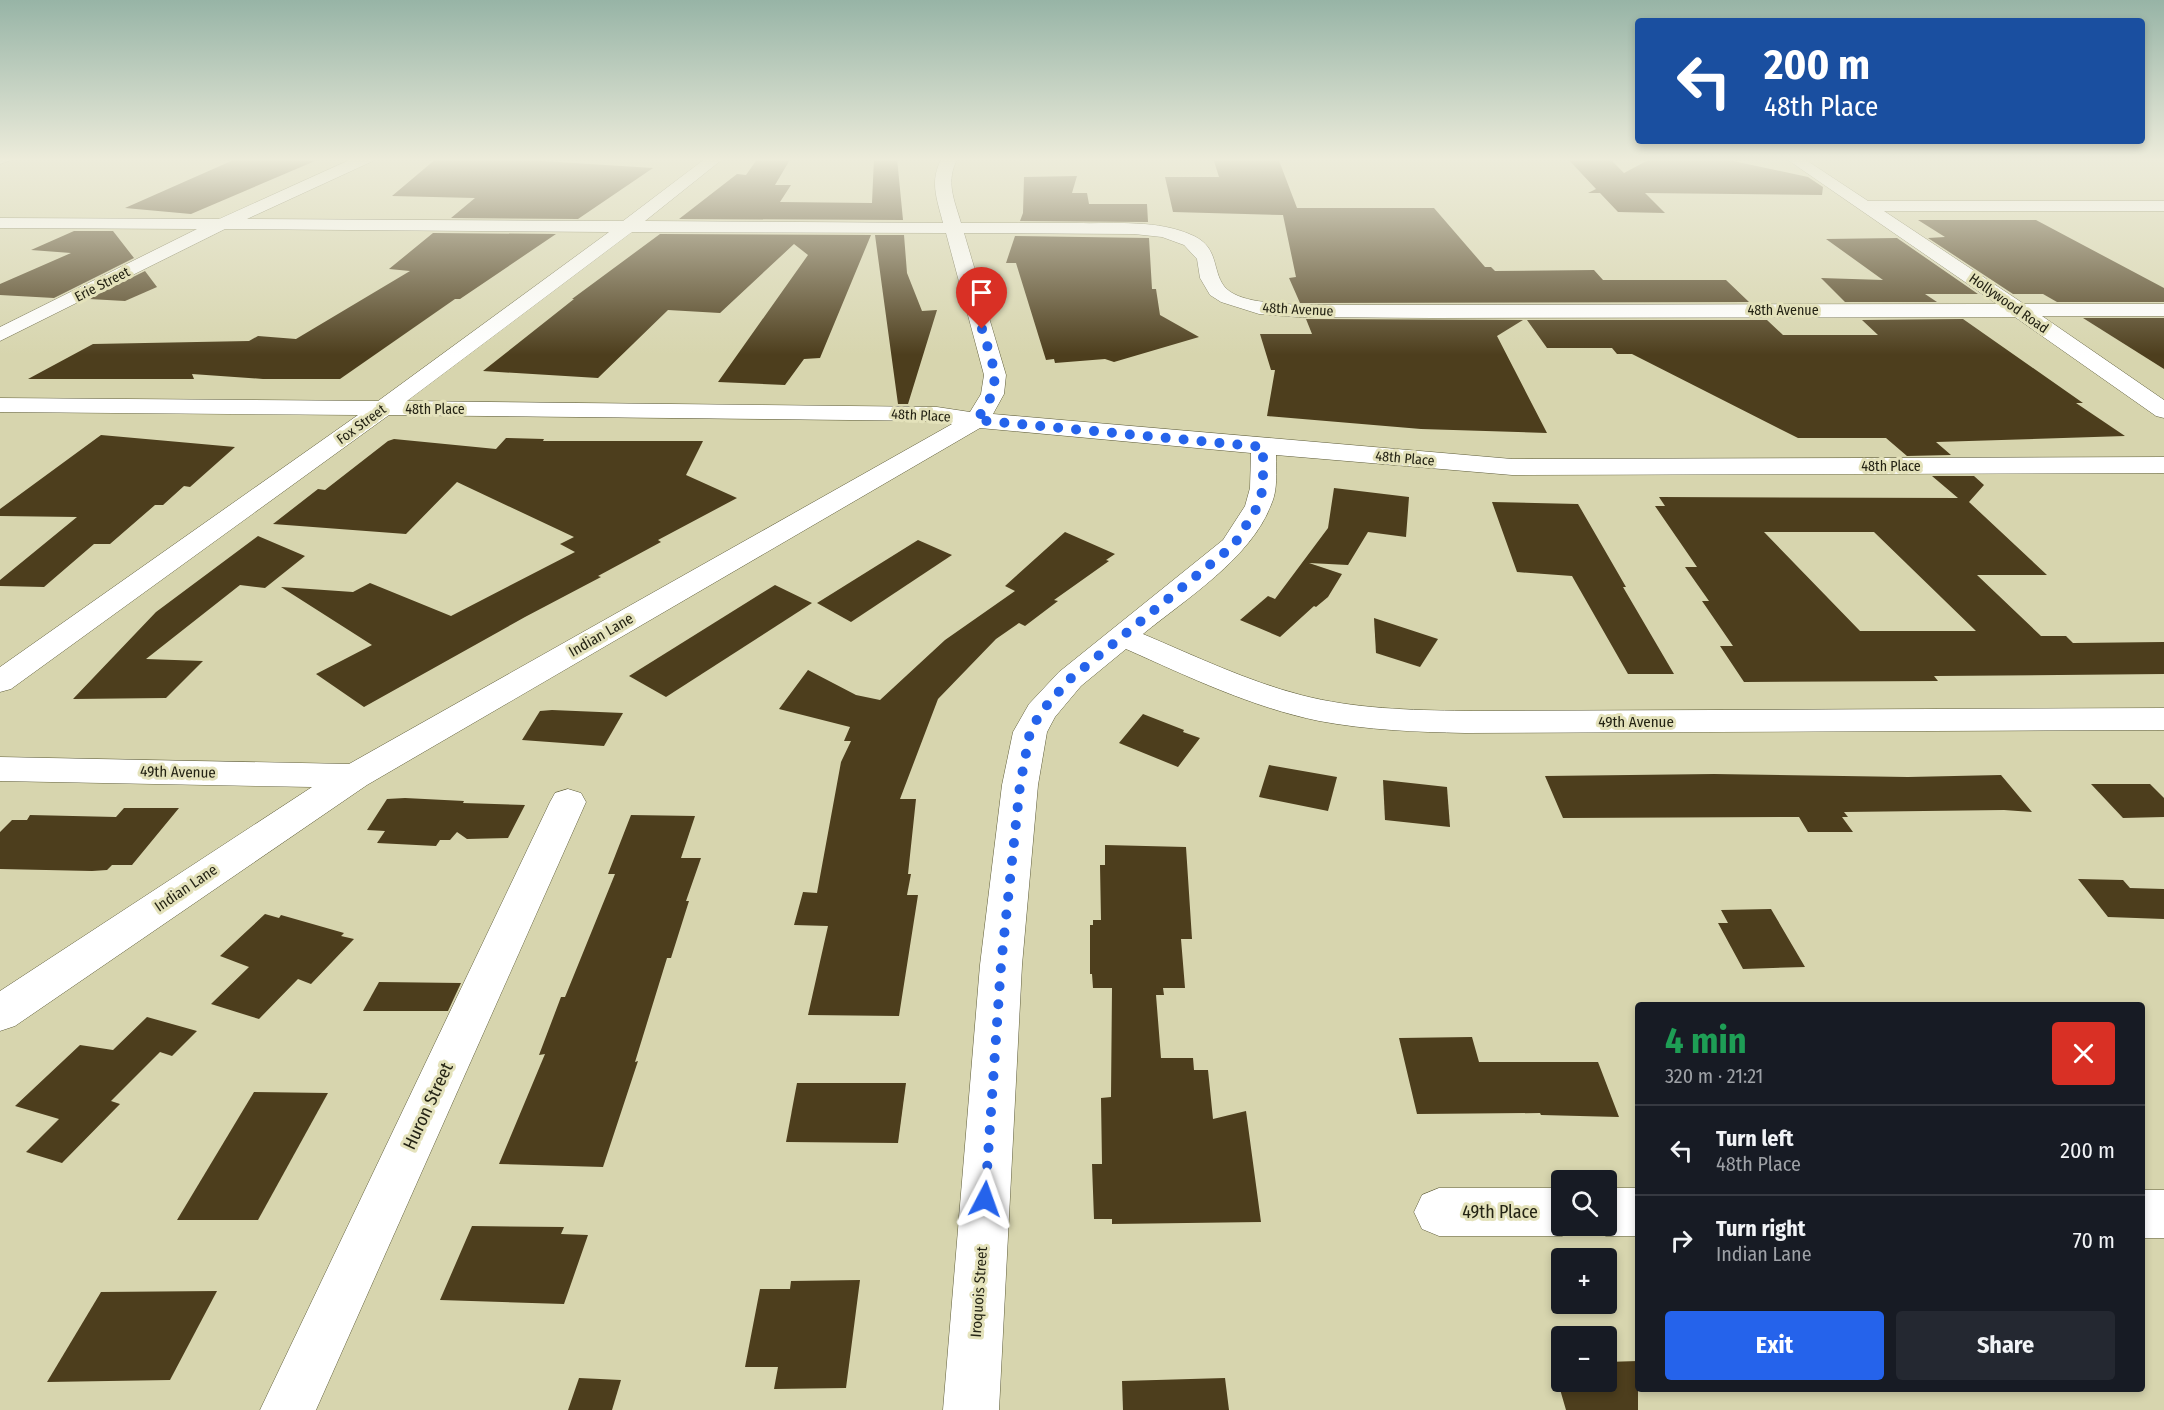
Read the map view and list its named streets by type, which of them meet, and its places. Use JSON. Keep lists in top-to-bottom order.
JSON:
{
  "streets": {
    "street": [
      "Erie Street",
      "Hollywood Road",
      "48th Avenue",
      "48th Place",
      "Fox Street",
      "Indian Lane",
      "49th Avenue",
      "Huron Street",
      "49th Place",
      "Iroquois Street"
    ]
  },
  "crossings": [
    ["Erie Street", "48th Avenue"],
    ["Hollywood Road", "48th Avenue"],
    ["48th Avenue", "Fox Street"],
    ["48th Avenue", "Indian Lane"],
    ["48th Place", "Fox Street"],
    ["48th Place", "Indian Lane"],
    ["48th Place", "Iroquois Street"],
    ["Indian Lane", "49th Avenue"],
    ["49th Avenue", "Iroquois Street"]
  ],
  "page": {
    "turn": ["200 m", "48th Place"],
    "heading": ["4 min", "320 m · 21:21"],
    "list": [
      {
        "name": "Turn left",
        "note": "48th Place",
        "value": "200 m"
      },
      {
        "name": "Turn right",
        "note": "Indian Lane",
        "value": "70 m"
      }
    ],
    "map_buttons": ["+", "−"],
    "buttons": ["Exit", "Share"]
  }
}
